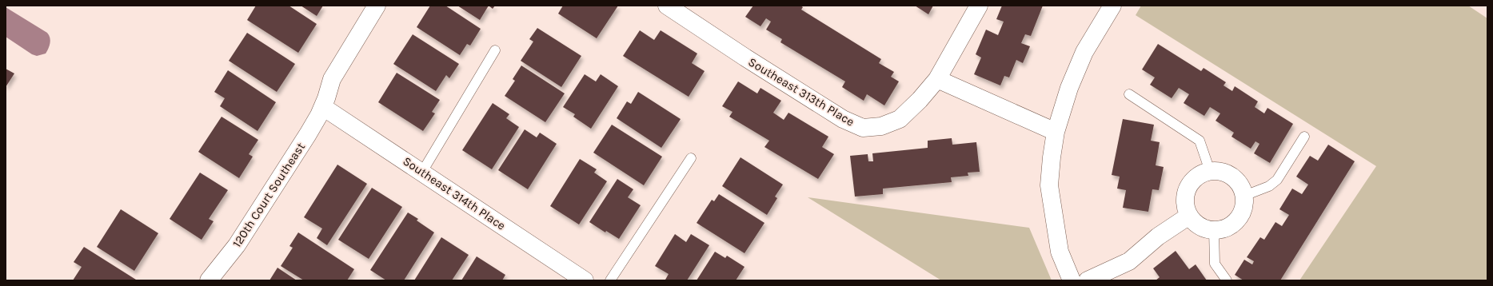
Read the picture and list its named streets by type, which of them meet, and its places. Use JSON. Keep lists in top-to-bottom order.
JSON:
{
  "streets": {
    "street": ["Southeast 313th Place", "Southeast 314th Place", "120th Court Southeast"]
  },
  "crossings": [
    ["Southeast 314th Place", "120th Court Southeast"]
  ]
}
